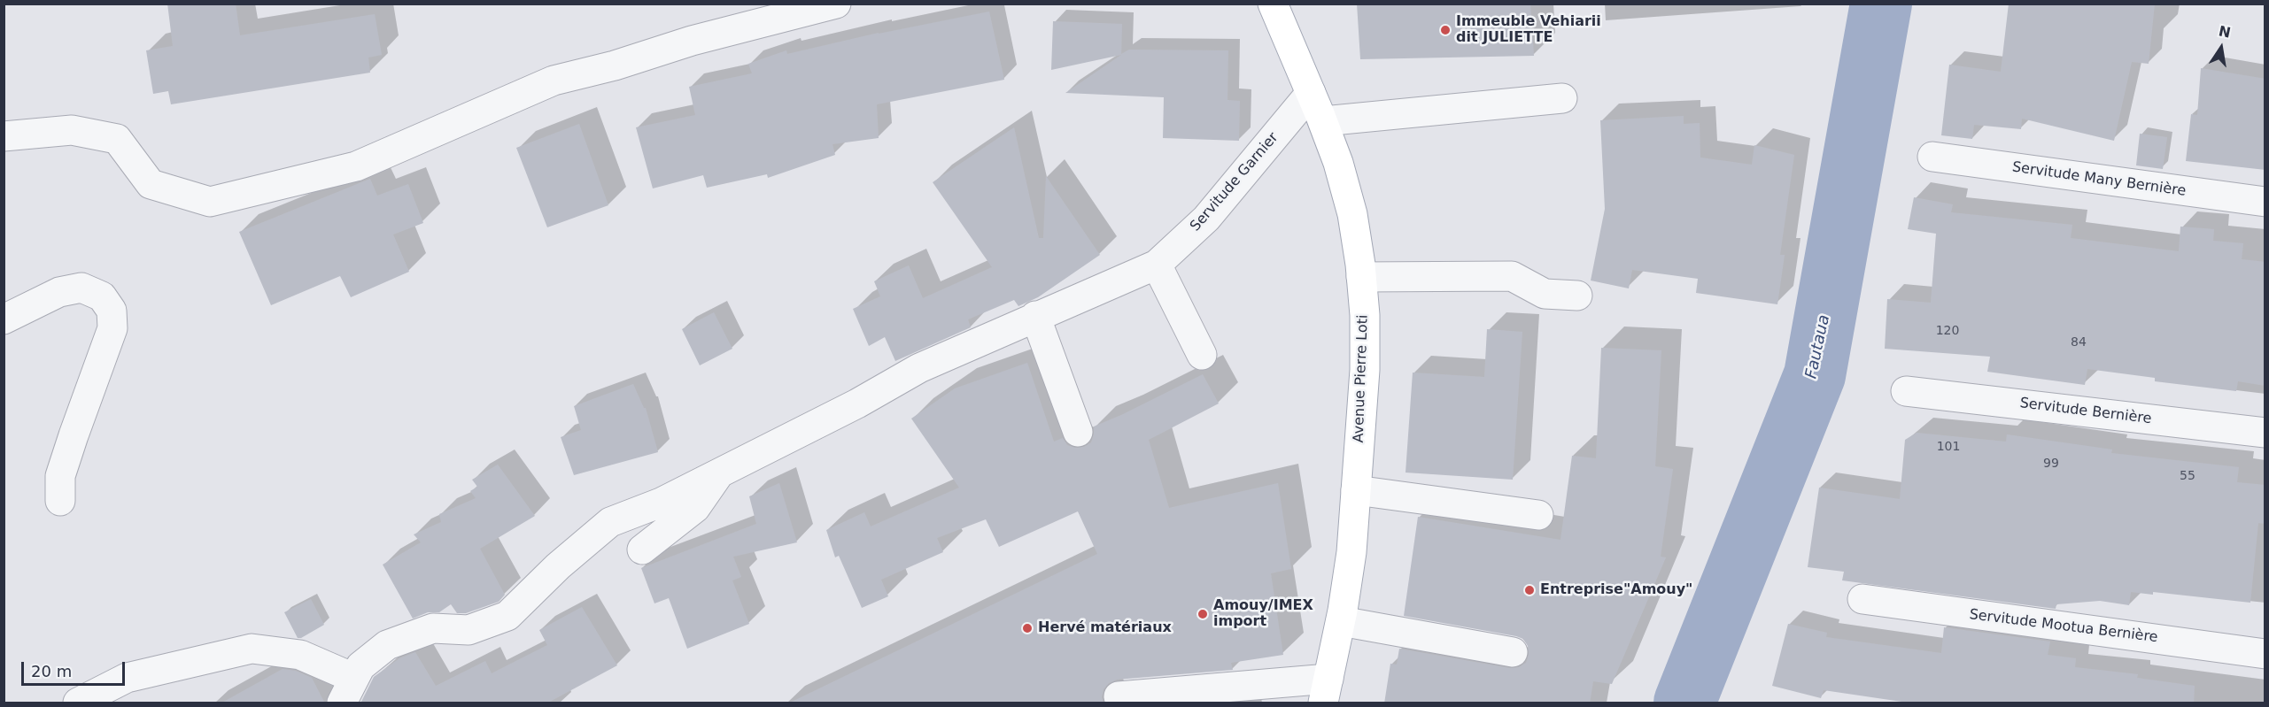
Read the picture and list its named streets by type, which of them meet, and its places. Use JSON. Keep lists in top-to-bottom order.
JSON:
{
  "streets": {
    "main road": ["Avenue Pierre Loti"],
    "street": [
      "Servitude Many Bernière",
      "Servitude Garnier",
      "Servitude Bernière",
      "Servitude Mootua Bernière"
    ]
  },
  "crossings": [
    ["Servitude Garnier", "Avenue Pierre Loti"]
  ],
  "water": ["Fautaua"],
  "places": [
    "Immeuble Vehiarii dit JULIETTE",
    "Entreprise\"Amouy\"",
    "Amouy/IMEX import",
    "Hervé matériaux"
  ],
  "house_numbers": [
    "120",
    "84",
    "101",
    "99",
    "55"
  ],
  "scale_bar": "20 m",
  "north": "top"
}
